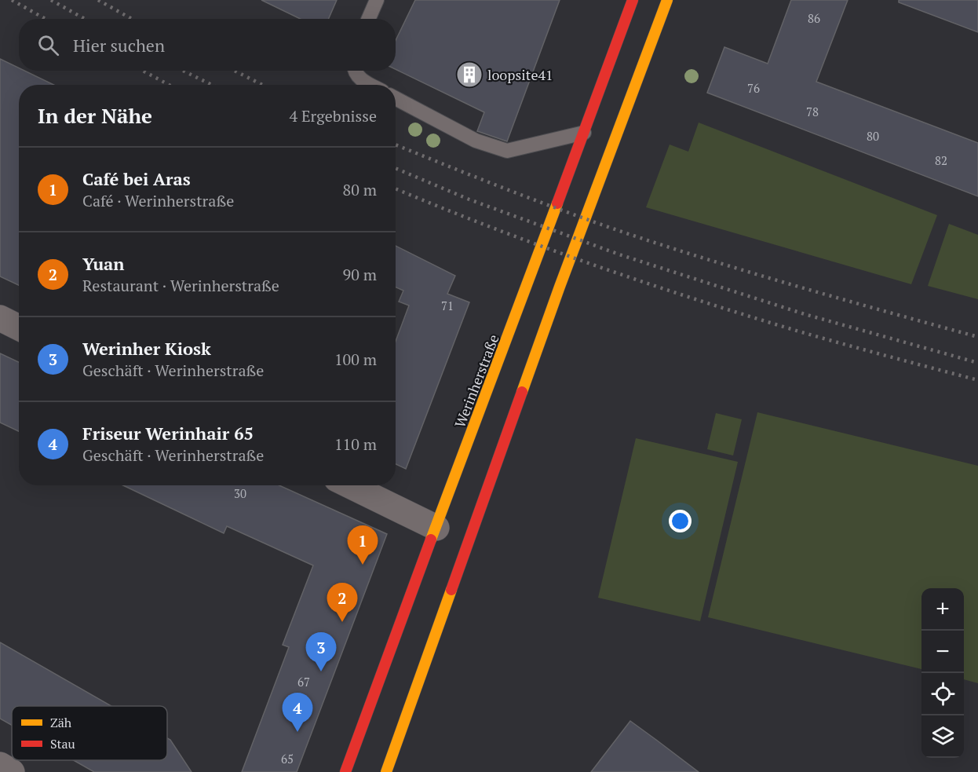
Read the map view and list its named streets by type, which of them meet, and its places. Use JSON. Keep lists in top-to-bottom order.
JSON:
{
  "streets": {
    "main road": ["Werinherstraße"]
  },
  "places": {
    "building": ["loopsite41"]
  },
  "house_numbers": [
    "86",
    "76",
    "78",
    "80",
    "82",
    "71",
    "30",
    "67",
    "65"
  ],
  "legend": ["Zäh", "Stau"],
  "page": {
    "search": "Hier suchen",
    "heading": ["In der Nähe", "4 Ergebnisse"],
    "list": [
      {
        "mark": "1",
        "name": "Café bei Aras",
        "note": "Café · Werinherstraße",
        "value": "80 m"
      },
      {
        "mark": "2",
        "name": "Yuan",
        "note": "Restaurant · Werinherstraße",
        "value": "90 m"
      },
      {
        "mark": "3",
        "name": "Werinher Kiosk",
        "note": "Geschäft · Werinherstraße",
        "value": "100 m"
      },
      {
        "mark": "4",
        "name": "Friseur Werinhair 65",
        "note": "Geschäft · Werinherstraße",
        "value": "110 m"
      }
    ],
    "pins": [
      "1",
      "2",
      "3",
      "4"
    ],
    "map_buttons": ["+", "−"]
  }
}
